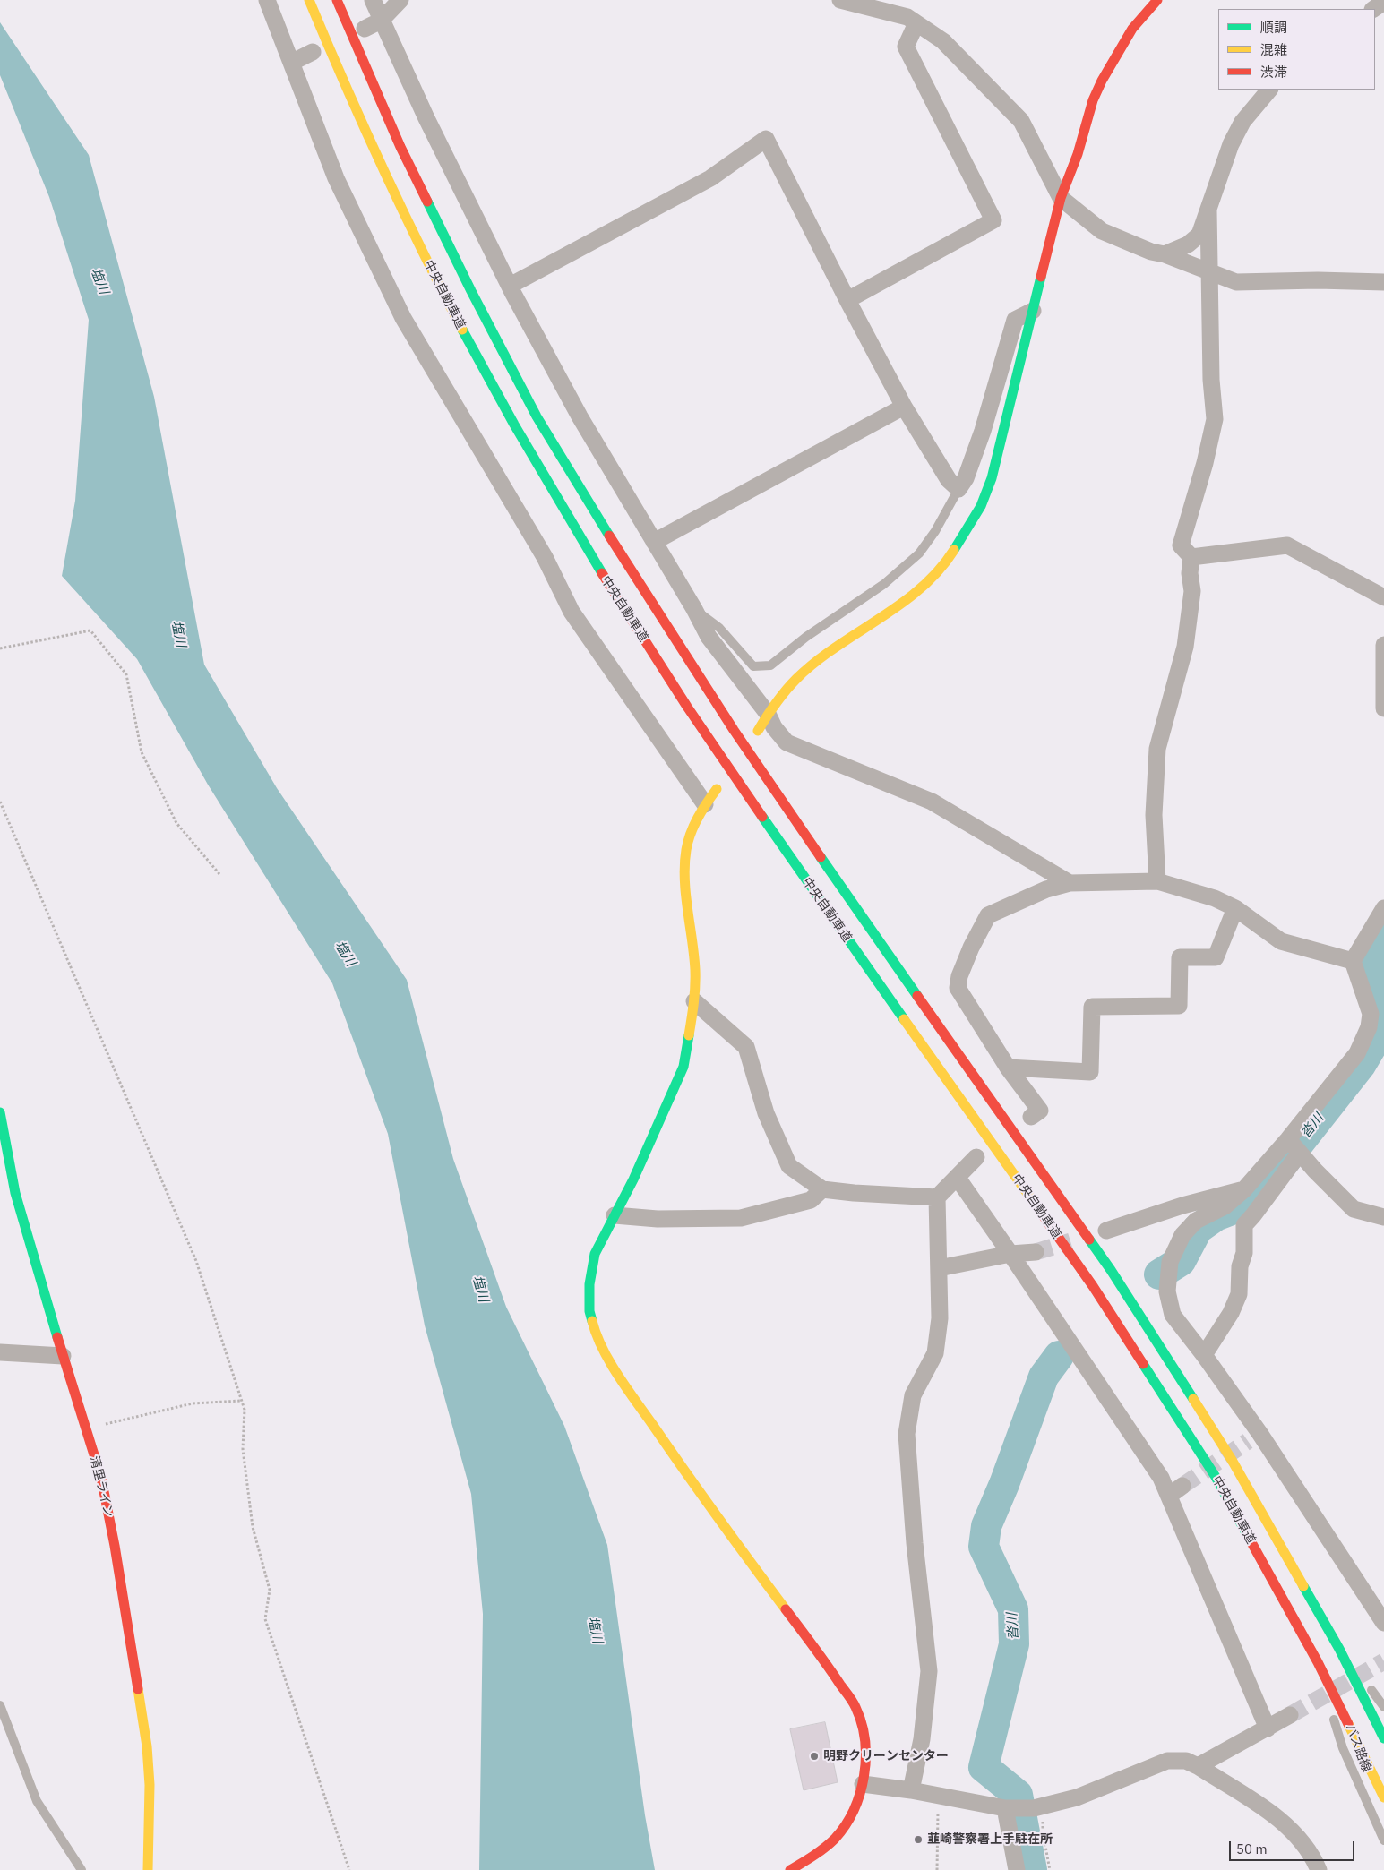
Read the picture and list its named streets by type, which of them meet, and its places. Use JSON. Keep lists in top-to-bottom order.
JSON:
{
  "streets": {
    "main road": ["中央自動車道", "清里ライン"],
    "lane": ["バス路線"]
  },
  "crossings": [
    ["中央自動車道", "バス路線"]
  ],
  "water": ["塩川", "沓川"],
  "places": ["明野クリーンセンター", "韮崎警察署上手駐在所"],
  "legend": ["順調", "混雑", "渋滞"],
  "scale_bar": "50 m"
}
